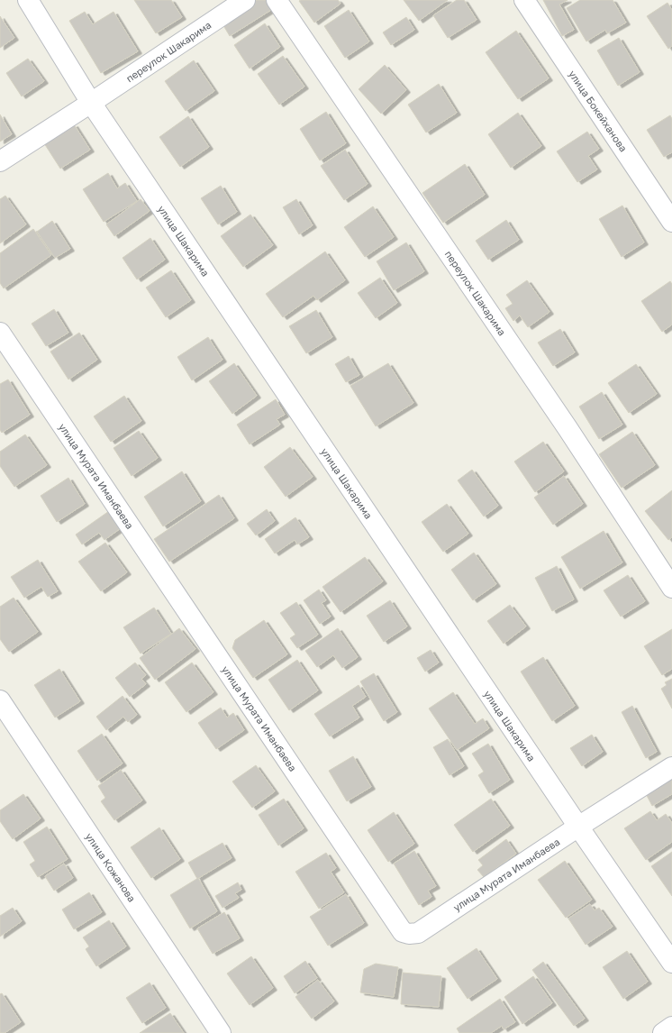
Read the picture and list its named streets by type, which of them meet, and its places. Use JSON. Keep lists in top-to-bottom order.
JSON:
{
  "streets": {
    "street": [
      "переулок Шакарима",
      "улица Бокейханова",
      "улица Шакарима",
      "улица Мурата Иманбаева",
      "улица Кожанова"
    ]
  },
  "crossings": [
    ["переулок Шакарима", "улица Шакарима"],
    ["улица Шакарима", "улица Мурата Иманбаева"]
  ]
}
